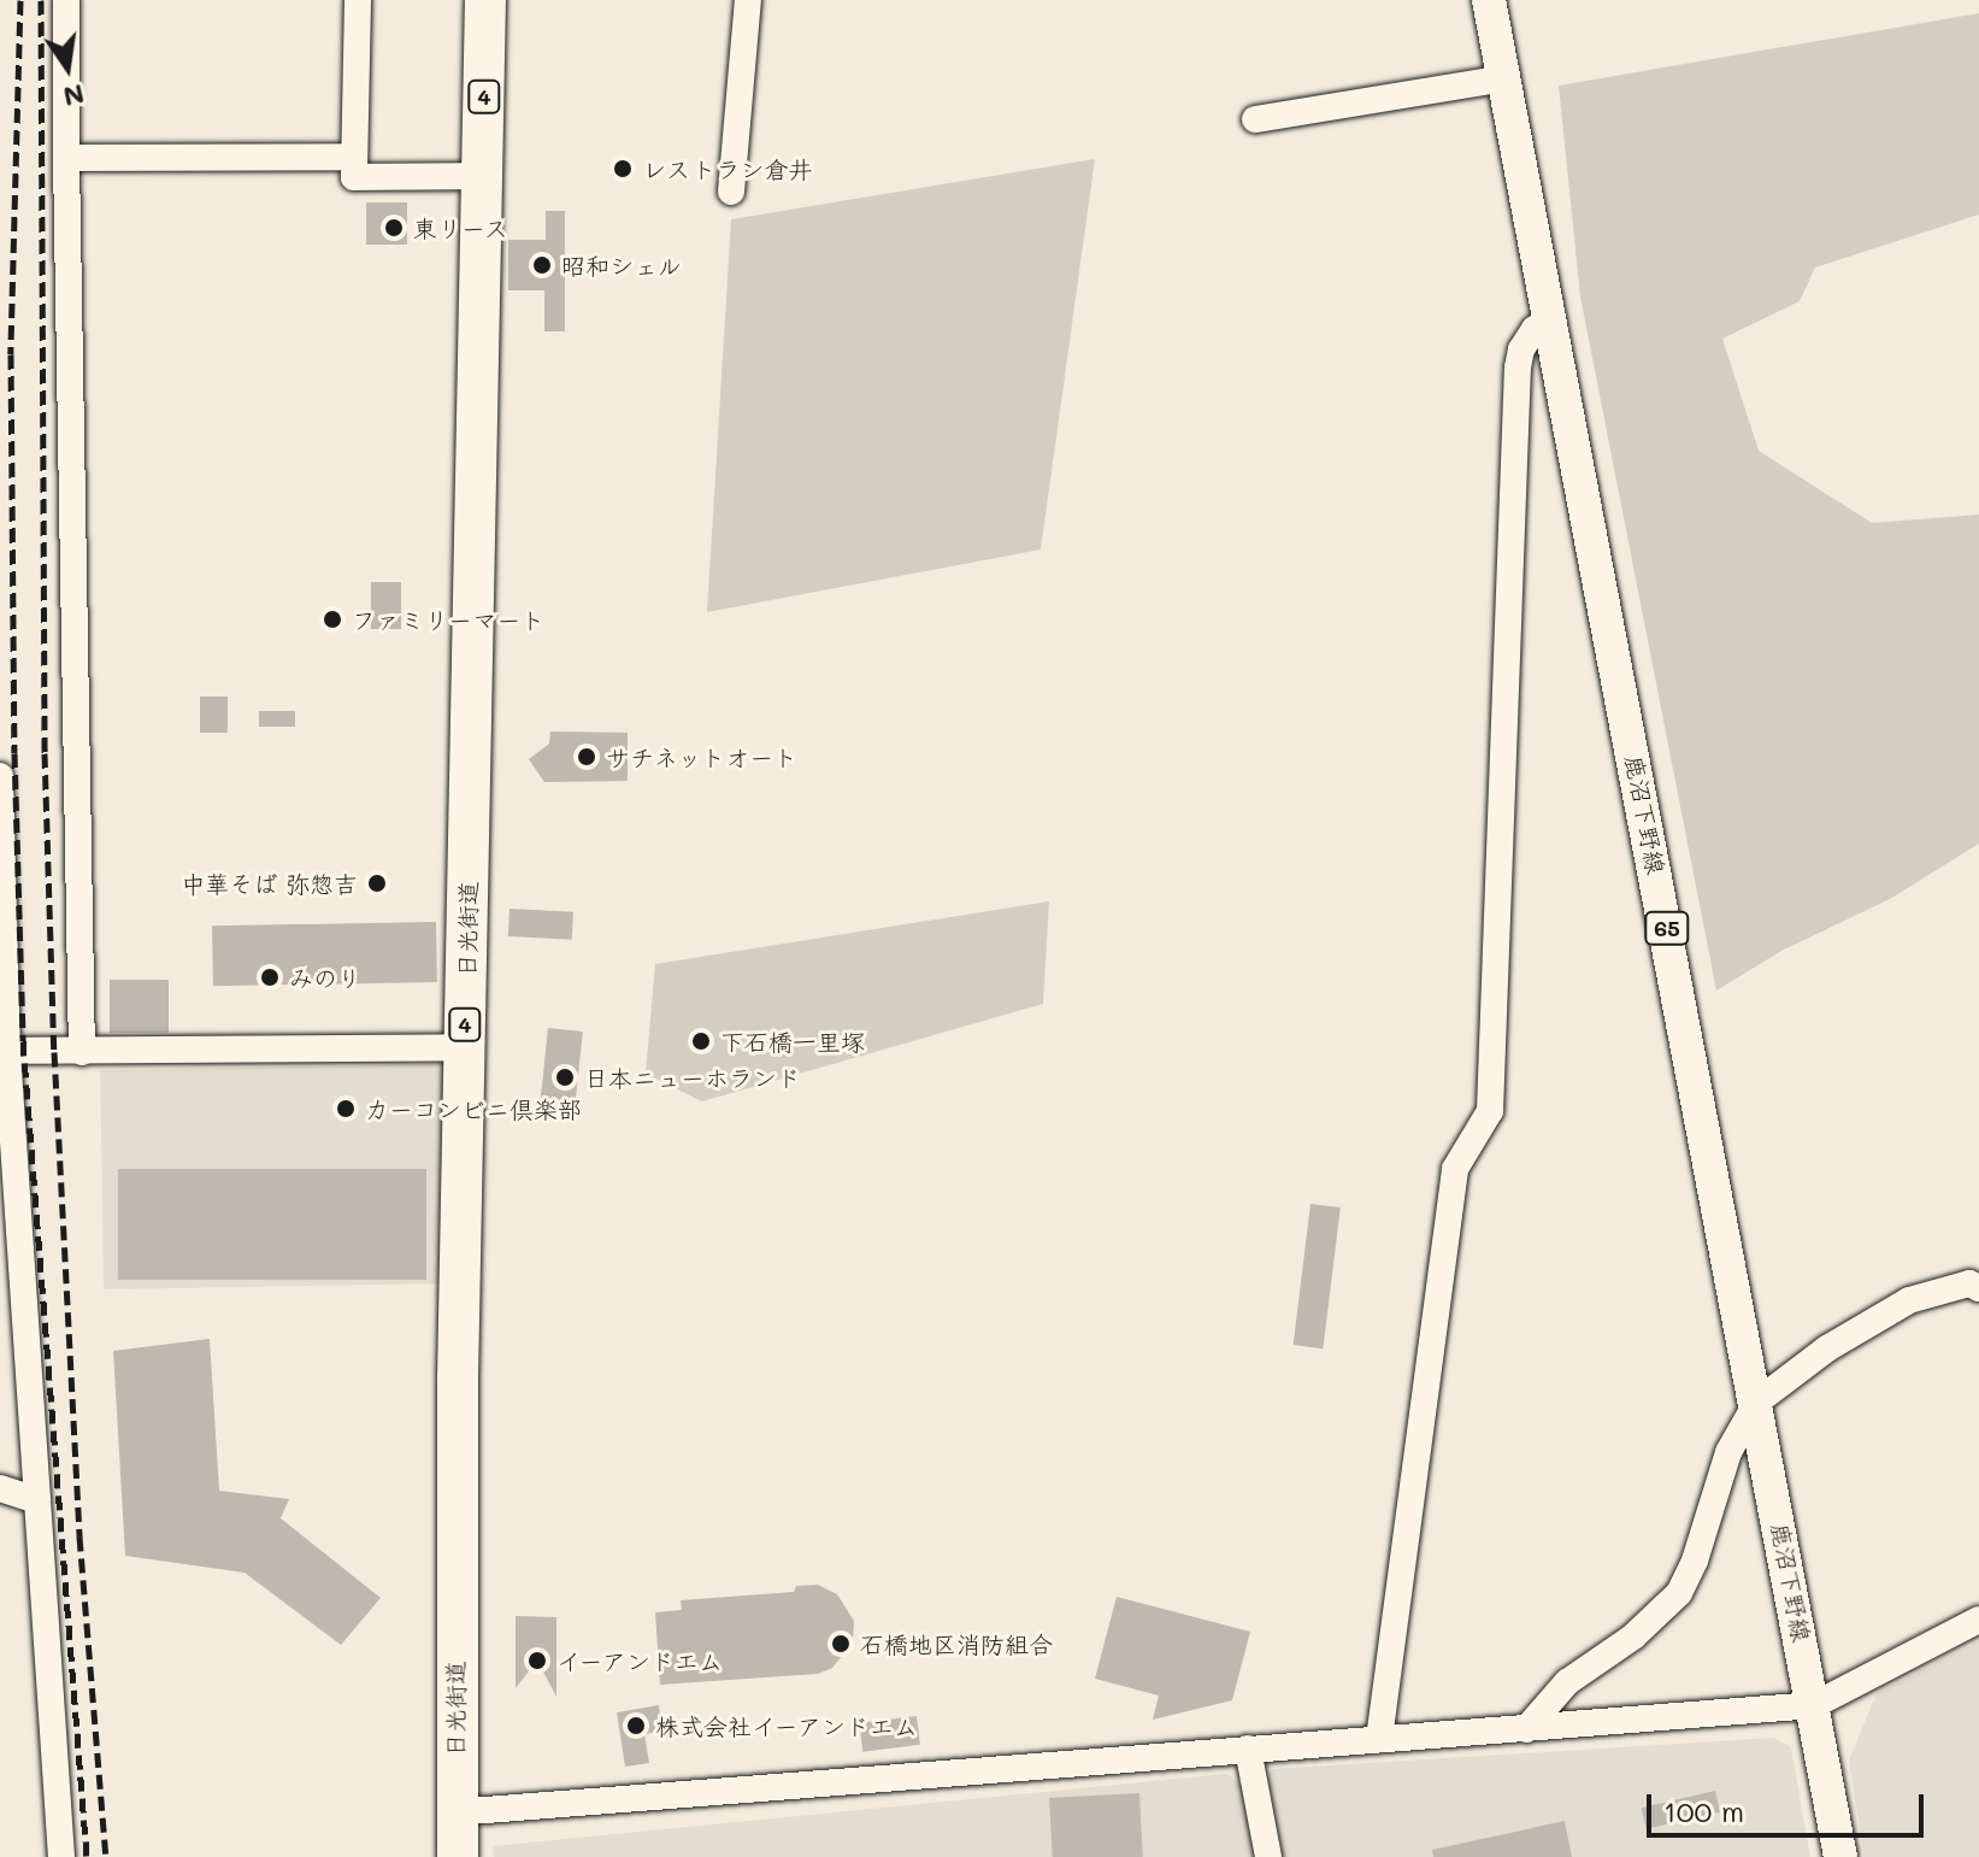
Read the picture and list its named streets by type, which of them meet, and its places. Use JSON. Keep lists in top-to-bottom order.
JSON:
{
  "streets": {
    "highway": ["4", "日光街道"],
    "main road": ["鹿沼下野線", "65"]
  },
  "places": [
    "レストラン倉井",
    "東リース",
    "昭和シェル",
    "ファミリーマート",
    "サチネットオート",
    "中華そば 弥惣吉",
    "みのり",
    "下石橋一里塚",
    "日本ニューホランド",
    "カーコンビニ倶楽部",
    "石橋地区消防組合",
    "イーアンドエム",
    "株式会社イーアンドエム"
  ],
  "scale_bar": "100 m",
  "north": "bottom"
}
